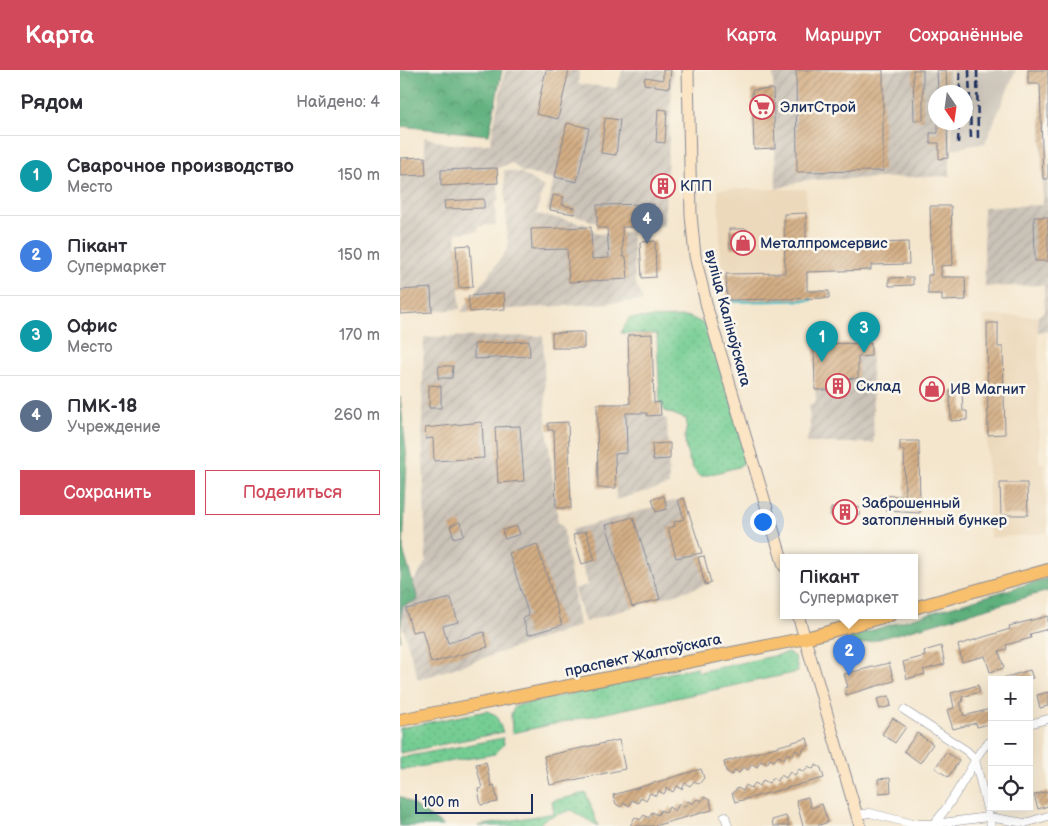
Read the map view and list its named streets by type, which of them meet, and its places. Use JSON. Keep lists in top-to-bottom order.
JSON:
{
  "streets": {
    "main road": ["праспект Жалтоўскага"],
    "street": ["вуліца Каліноўскага"]
  },
  "places": {
    "supermarket": ["ЭлитСтрой"],
    "building": ["КПП", "Склад", "Заброшенный затопленный бункер"],
    "shop": ["Металпромсервис", "ИВ Магнит"]
  },
  "scale_bar": "100 m",
  "north": "bottom",
  "page": {
    "header": "Карта",
    "nav": ["Карта", "Маршрут", "Сохранённые"],
    "heading": ["Рядом", "Найдено: 4"],
    "list": [
      {
        "mark": "1",
        "name": "Сварочное производство",
        "note": "Место",
        "value": "150 m"
      },
      {
        "mark": "2",
        "name": "Пікант",
        "note": "Супермаркет",
        "value": "150 m"
      },
      {
        "mark": "3",
        "name": "Офис",
        "note": "Место",
        "value": "170 m"
      },
      {
        "mark": "4",
        "name": "ПМК-18",
        "note": "Учреждение",
        "value": "260 m"
      }
    ],
    "pins": [
      "4",
      "3",
      "1",
      "2"
    ],
    "buttons": ["Сохранить", "Поделиться"],
    "popup": ["Пікант", "Супермаркет"],
    "map_buttons": ["+", "−"],
    "scale": "100 m"
  }
}
